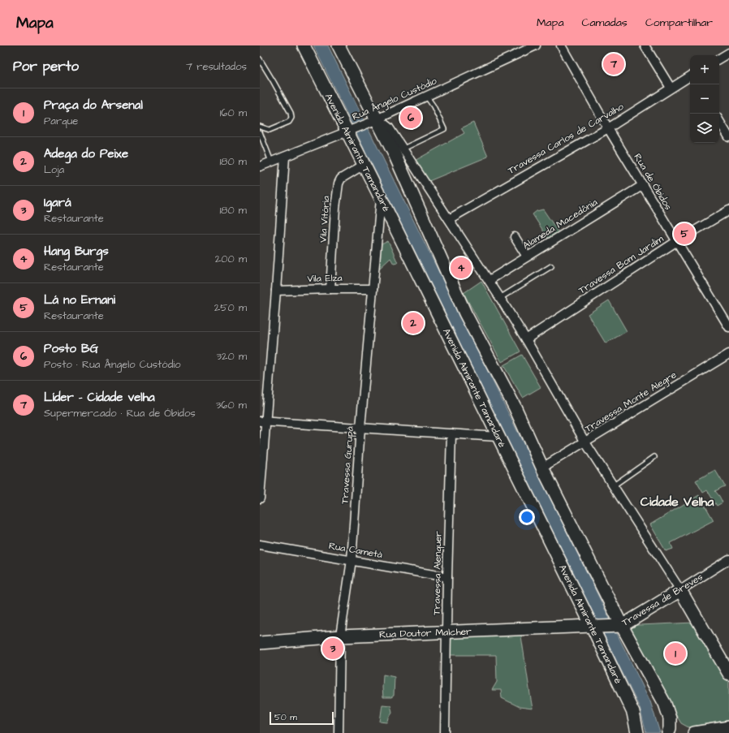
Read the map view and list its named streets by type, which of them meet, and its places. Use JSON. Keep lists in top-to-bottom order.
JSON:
{
  "streets": {
    "main road": ["Avenida Almirante Tamandaré", "Travessa de Breves", "Rua Doutor Malcher"],
    "street": [
      "Rua Ângelo Custódio",
      "Travessa Carlos de Carvalho",
      "Rua de Óbidos",
      "Vila Vitória",
      "Alameda Macedônia",
      "Travessa Bom Jardim",
      "Vila Elza",
      "Travessa Monte Alegre",
      "Travessa Gurupá",
      "Rua Cametá",
      "Travessa Alenquer"
    ]
  },
  "crossings": [
    ["Rua Ângelo Custódio", "Avenida Almirante Tamandaré"],
    ["Travessa Carlos de Carvalho", "Rua de Óbidos"],
    ["Avenida Almirante Tamandaré", "Vila Vitória"],
    ["Avenida Almirante Tamandaré", "Travessa Gurupá"],
    ["Avenida Almirante Tamandaré", "Travessa de Breves"],
    ["Avenida Almirante Tamandaré", "Rua Doutor Malcher"],
    ["Rua de Óbidos", "Alameda Macedônia"],
    ["Rua de Óbidos", "Travessa Bom Jardim"],
    ["Vila Vitória", "Vila Elza"],
    ["Vila Elza", "Travessa Gurupá"],
    ["Travessa Gurupá", "Rua Cametá"],
    ["Travessa Gurupá", "Rua Doutor Malcher"],
    ["Rua Cametá", "Travessa Alenquer"],
    ["Travessa Alenquer", "Rua Doutor Malcher"],
    ["Travessa de Breves", "Rua Doutor Malcher"]
  ],
  "districts": ["Cidade Velha"],
  "scale_bar": "50 m",
  "page": {
    "header": "Mapa",
    "nav": ["Mapa", "Camadas", "Compartilhar"],
    "heading": ["Por perto", "7 resultados"],
    "pins": [
      "7",
      "6",
      "5",
      "4",
      "2",
      "3",
      "1"
    ],
    "map_buttons": ["+", "−"],
    "list": [
      {
        "mark": "1",
        "name": "Praça do Arsenal",
        "note": "Parque",
        "value": "160 m"
      },
      {
        "mark": "2",
        "name": "Adega do Peixe",
        "note": "Loja",
        "value": "180 m"
      },
      {
        "mark": "3",
        "name": "Igará",
        "note": "Restaurante",
        "value": "180 m"
      },
      {
        "mark": "4",
        "name": "Hang Burgs",
        "note": "Restaurante",
        "value": "200 m"
      },
      {
        "mark": "5",
        "name": "Lá no Ernani",
        "note": "Restaurante",
        "value": "250 m"
      },
      {
        "mark": "6",
        "name": "Posto BG",
        "note": "Posto · Rua Ângelo Custódio",
        "value": "320 m"
      },
      {
        "mark": "7",
        "name": "Líder - Cidade velha",
        "note": "Supermercado · Rua de Óbidos",
        "value": "360 m"
      }
    ],
    "scale": "50 m"
  }
}
